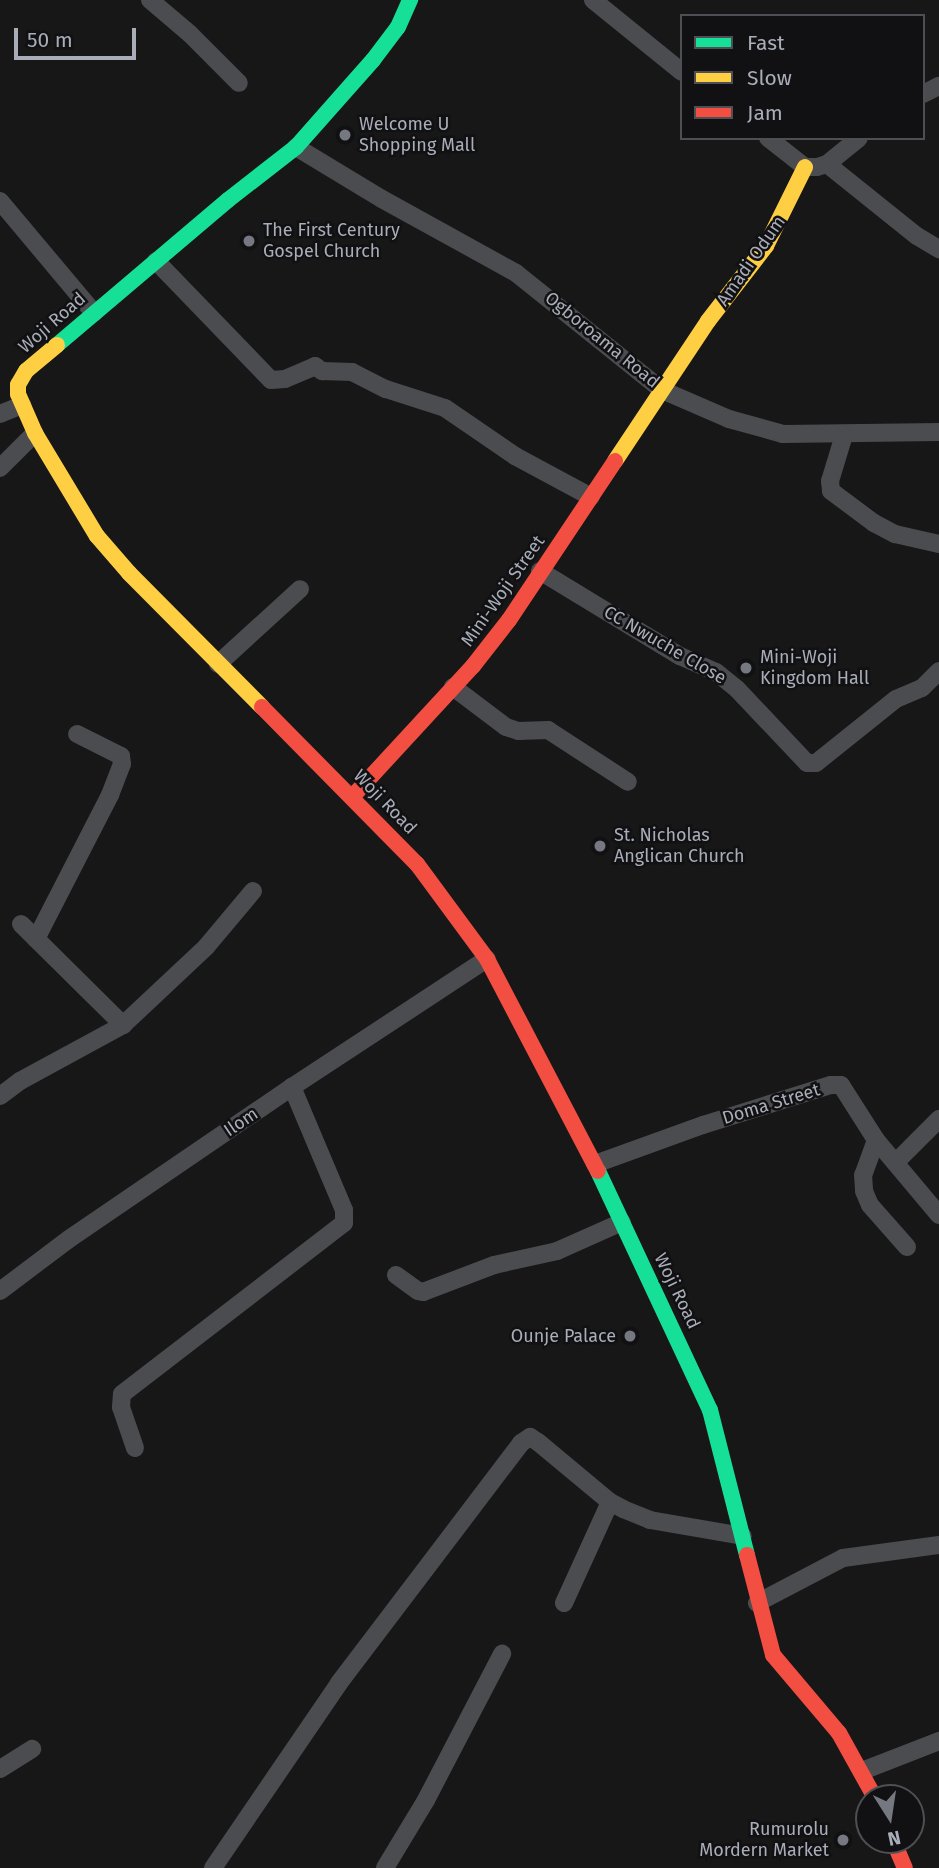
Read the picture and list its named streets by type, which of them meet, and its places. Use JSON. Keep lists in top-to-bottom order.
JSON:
{
  "streets": {
    "main road": ["Amadi Odum", "Woji Road", "Mini-Woji Street"],
    "street": [
      "Ogboroama Road",
      "CC Nwuche Close",
      "Doma Street",
      "Ilom"
    ]
  },
  "crossings": [
    ["Amadi Odum", "Ogboroama Road"],
    ["Amadi Odum", "Mini-Woji Street"],
    ["Woji Road", "Ogboroama Road"],
    ["Woji Road", "Mini-Woji Street"],
    ["Woji Road", "Doma Street"],
    ["Woji Road", "Ilom"],
    ["Ogboroama Road", "Mini-Woji Street"],
    ["Mini-Woji Street", "CC Nwuche Close"]
  ],
  "places": [
    "Welcome U Shopping Mall",
    "The First Century Gospel Church",
    "Mini-Woji Kingdom Hall",
    "St. Nicholas Anglican Church",
    "Ounje Palace",
    "Rumurolu Mordern Market"
  ],
  "legend": ["Fast", "Slow", "Jam"],
  "scale_bar": "50 m",
  "north": "bottom"
}
